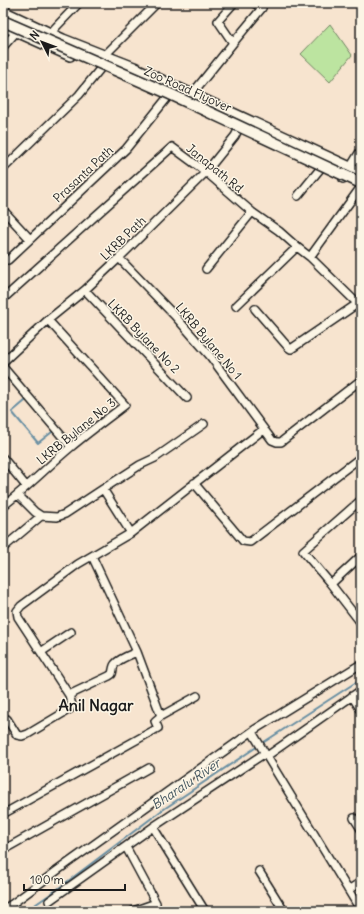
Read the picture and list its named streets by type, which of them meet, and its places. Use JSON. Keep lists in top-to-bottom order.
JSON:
{
  "streets": {
    "main road": ["Zoo Road Flyover"],
    "street": [
      "Janapath Rd",
      "Prasanta Path",
      "LKRB Path",
      "LKRB Bylane No 2",
      "LKRB Bylane No 1",
      "LKRB Bylane No 3"
    ]
  },
  "crossings": [
    ["Janapath Rd", "LKRB Path"],
    ["LKRB Path", "LKRB Bylane No 2"],
    ["LKRB Path", "LKRB Bylane No 1"],
    ["LKRB Path", "LKRB Bylane No 3"]
  ],
  "districts": ["Anil Nagar"],
  "water": ["Bharalu River"],
  "scale_bar": "100 m",
  "north": "top left"
}
